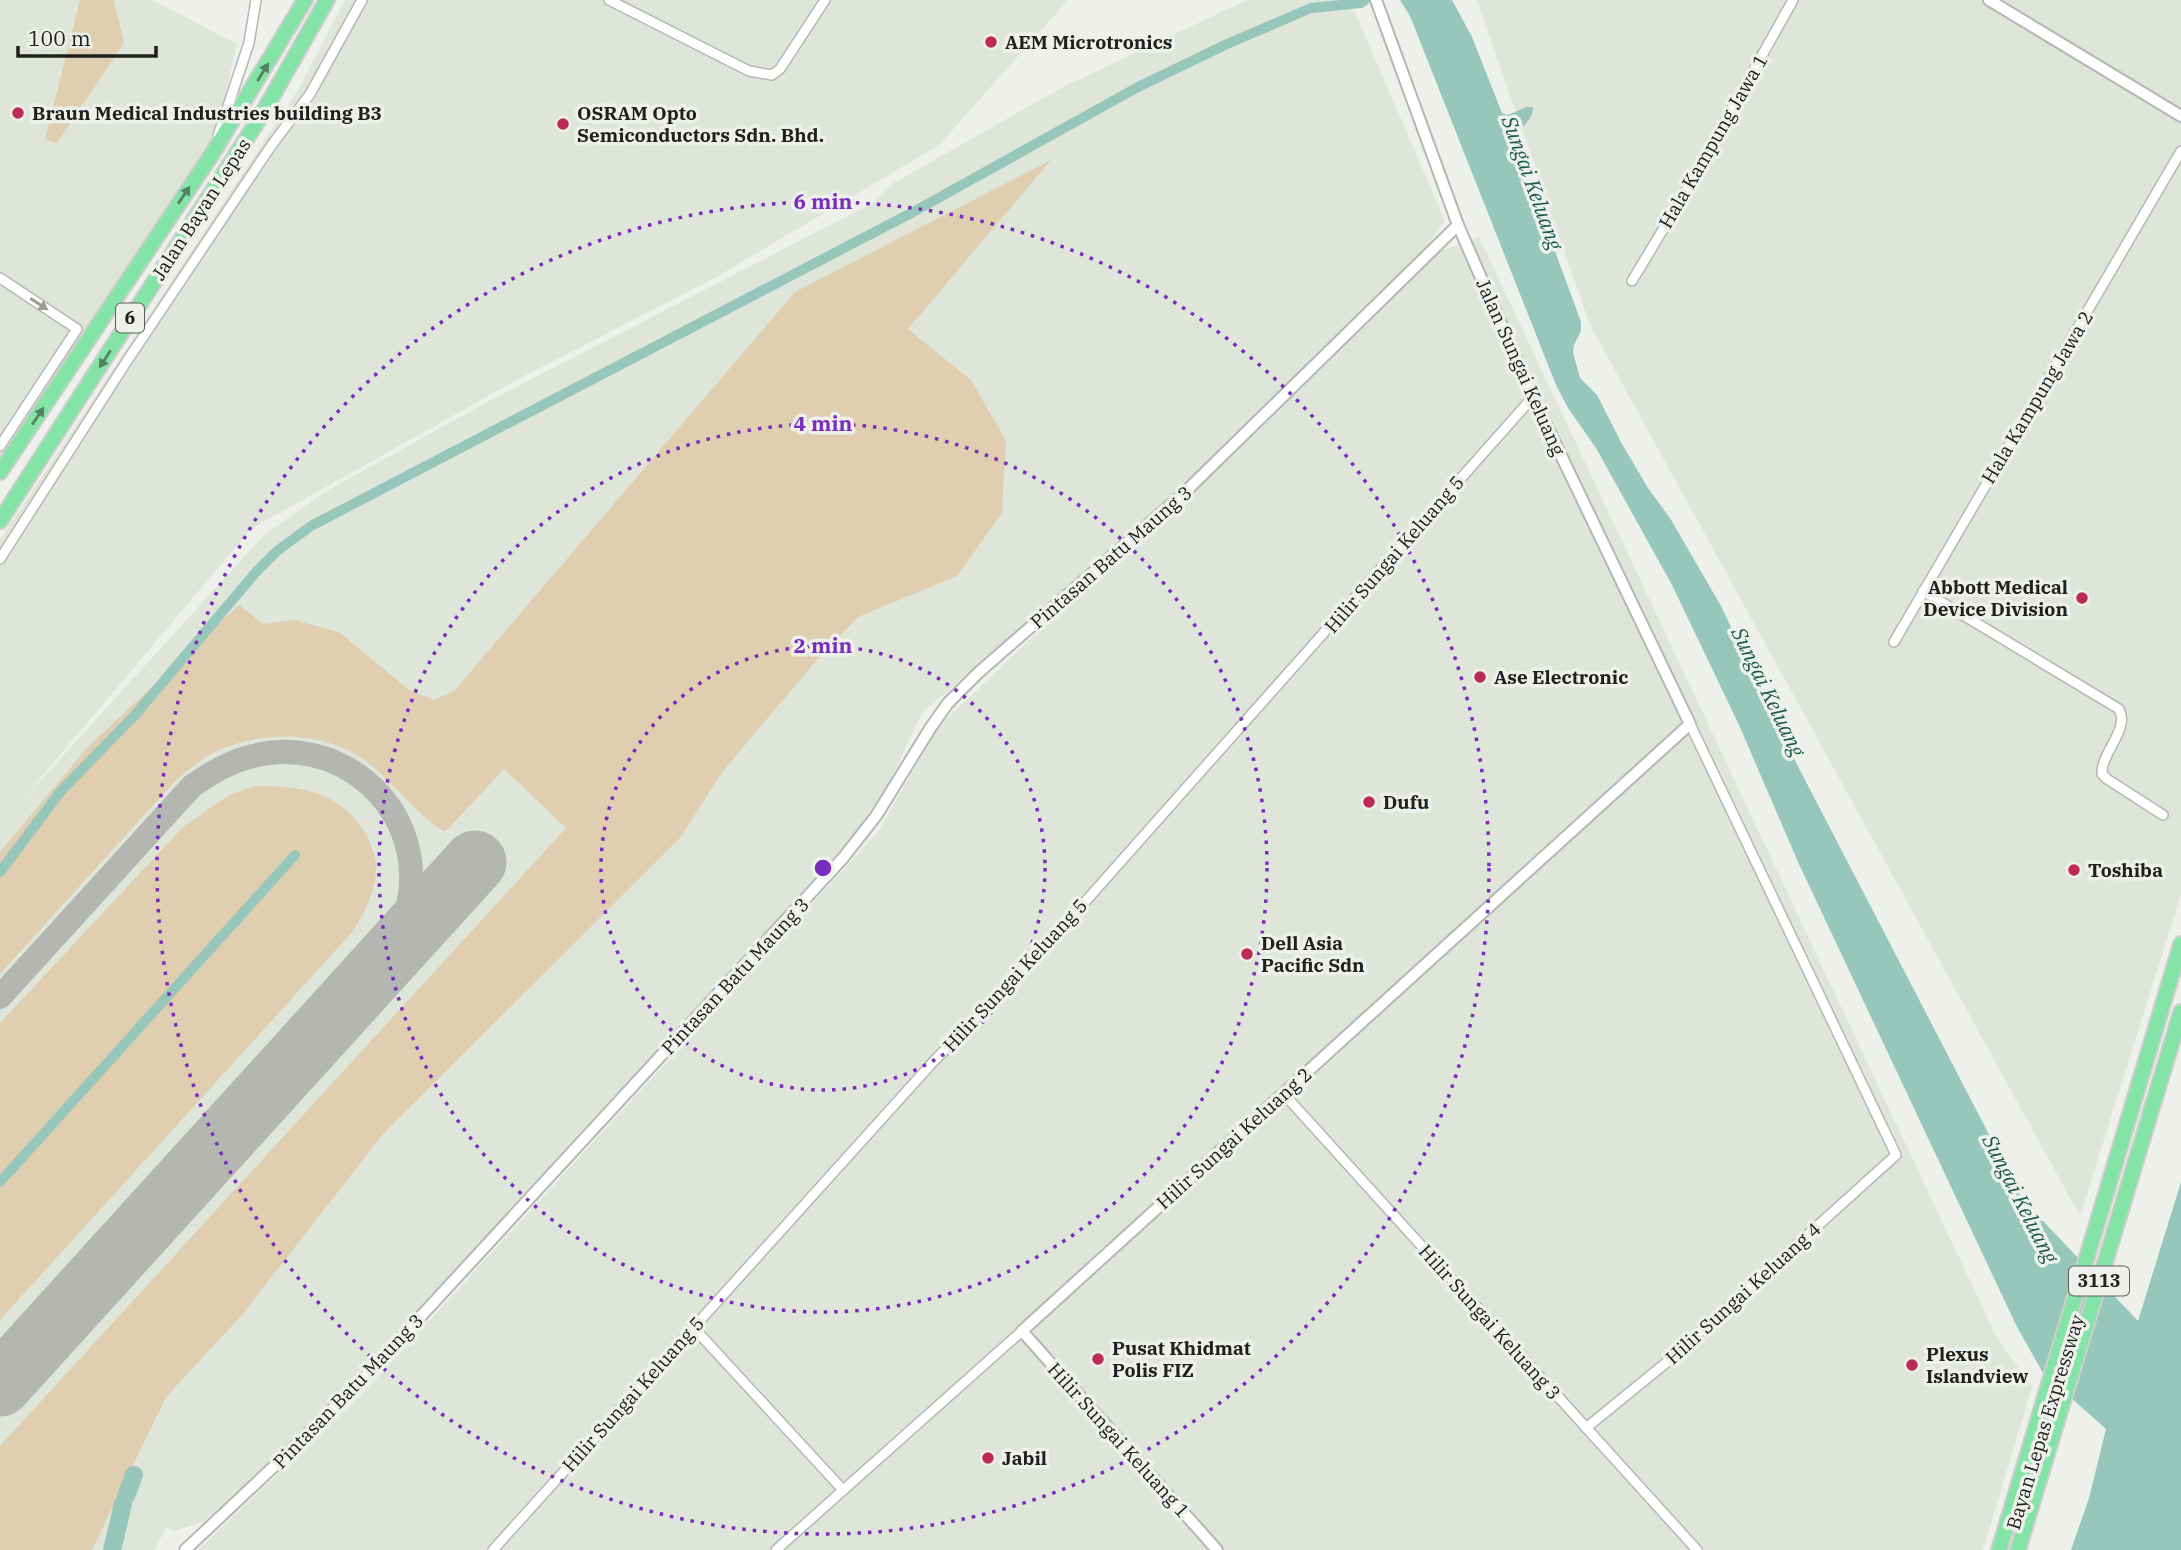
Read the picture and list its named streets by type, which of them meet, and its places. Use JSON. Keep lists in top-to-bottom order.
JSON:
{
  "streets": {
    "highway": [
      "Jalan Bayan Lepas",
      "6",
      "3113",
      "Bayan Lepas Expressway"
    ],
    "street": [
      "Hala Kampung Jawa 1",
      "Jalan Sungai Keluang",
      "Hala Kampung Jawa 2",
      "Hilir Sungai Keluang 5",
      "Pintasan Batu Maung 3",
      "Hilir Sungai Keluang 2",
      "Hilir Sungai Keluang 4",
      "Hilir Sungai Keluang 3",
      "Hilir Sungai Keluang 1"
    ]
  },
  "crossings": [
    ["Jalan Sungai Keluang", "Hilir Sungai Keluang 5"],
    ["Jalan Sungai Keluang", "Pintasan Batu Maung 3"],
    ["Jalan Sungai Keluang", "Hilir Sungai Keluang 2"],
    ["Jalan Sungai Keluang", "Hilir Sungai Keluang 4"],
    ["Hilir Sungai Keluang 2", "Hilir Sungai Keluang 4"],
    ["Hilir Sungai Keluang 2", "Hilir Sungai Keluang 3"],
    ["Hilir Sungai Keluang 2", "Hilir Sungai Keluang 1"],
    ["Hilir Sungai Keluang 4", "Hilir Sungai Keluang 3"]
  ],
  "water": ["Sungai Keluang"],
  "places": [
    "AEM Microtronics",
    "Braun Medical Industries building B3",
    "OSRAM Opto Semiconductors Sdn. Bhd.",
    "Abbott Medical Device Division",
    "Ase Electronic",
    "Dufu",
    "Toshiba",
    "Dell Asia Pacific Sdn",
    "Pusat Khidmat Polis FIZ",
    "Plexus Islandview",
    "Jabil"
  ],
  "scale_bar": "100 m",
  "rings": ["6 min", "4 min", "2 min"]
}
